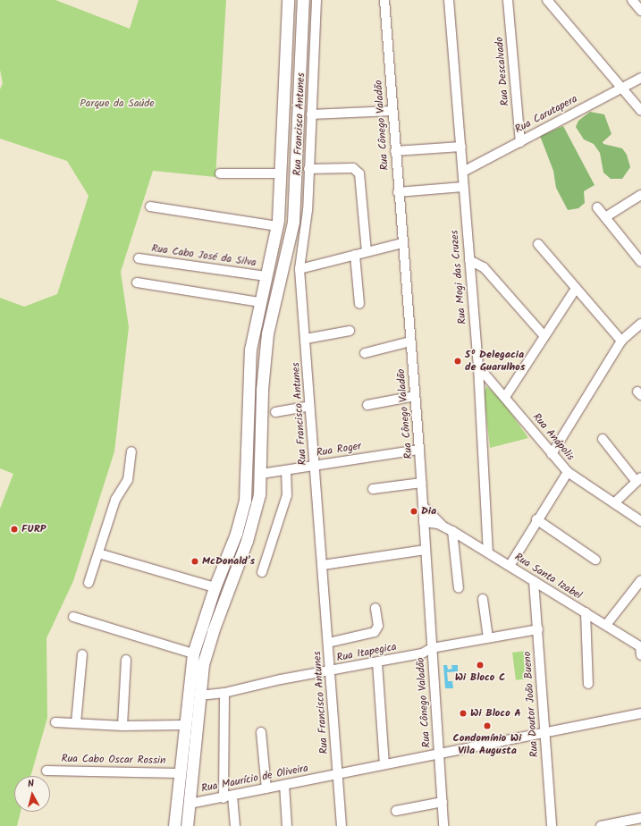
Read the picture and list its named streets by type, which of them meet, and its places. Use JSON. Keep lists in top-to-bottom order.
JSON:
{
  "streets": {
    "street": [
      "Rua Descalvado",
      "Rua Carutapera",
      "Rua Francisco Antunes",
      "Rua Cônego Valadão",
      "Rua Cabo José da Silva",
      "Rua Mogi das Cruzes",
      "Rua Anápolis",
      "Rua Roger",
      "Rua Santa Izabel",
      "Rua Itapegica",
      "Rua Doutor João Bueno",
      "Rua Cabo Oscar Rossin",
      "Rua Maurício de Oliveira"
    ]
  },
  "crossings": [
    ["Rua Descalvado", "Rua Carutapera"],
    ["Rua Carutapera", "Rua Mogi das Cruzes"],
    ["Rua Francisco Antunes", "Rua Roger"],
    ["Rua Francisco Antunes", "Rua Itapegica"],
    ["Rua Francisco Antunes", "Rua Maurício de Oliveira"],
    ["Rua Cônego Valadão", "Rua Roger"],
    ["Rua Cônego Valadão", "Rua Santa Izabel"],
    ["Rua Cônego Valadão", "Rua Itapegica"],
    ["Rua Cônego Valadão", "Rua Maurício de Oliveira"],
    ["Rua Mogi das Cruzes", "Rua Anápolis"],
    ["Rua Mogi das Cruzes", "Rua Santa Izabel"],
    ["Rua Santa Izabel", "Rua Doutor João Bueno"],
    ["Rua Itapegica", "Rua Doutor João Bueno"],
    ["Rua Doutor João Bueno", "Rua Maurício de Oliveira"]
  ],
  "parks": ["Parque da Saúde"],
  "places": [
    "5º Delegacia de Guarulhos",
    "Dia",
    "FURP",
    "McDonald's",
    "Wi Bloco C",
    "Wi Bloco A",
    "Condomínio Wi Vila Augusta"
  ],
  "north": "top"
}
